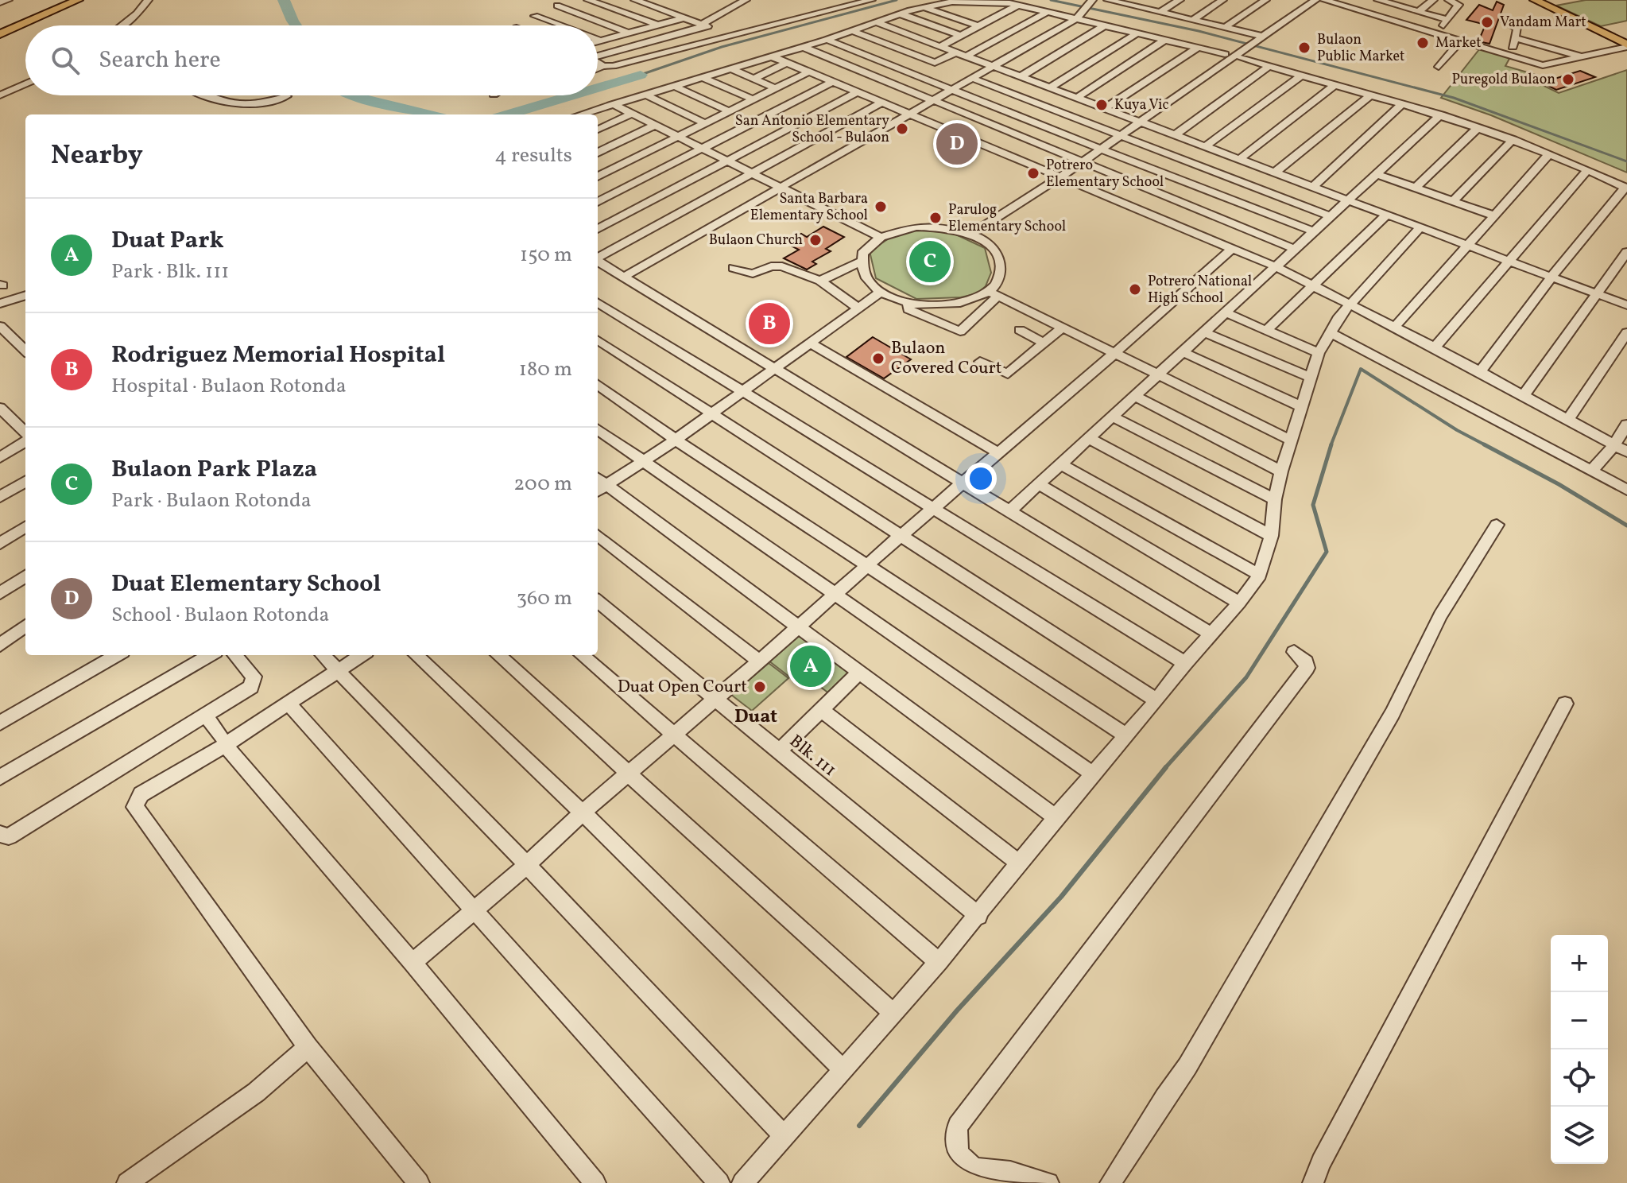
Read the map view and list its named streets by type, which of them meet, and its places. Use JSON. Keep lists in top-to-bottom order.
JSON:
{
  "streets": {
    "street": ["Blk. 111"]
  },
  "districts": ["Duat"],
  "places": [
    "Vandam Mart",
    "Market",
    "Bulaon Public Market",
    "Puregold Bulaon",
    "Kuya Vic",
    "San Antonio Elementary School - Bulaon",
    "Potrero Elementary School",
    "Santa Barbara Elementary School",
    "Parulog Elementary School",
    "Bulaon Church",
    "Potrero National High School",
    "Bulaon Covered Court",
    "Duat Open Court"
  ],
  "page": {
    "search": "Search here",
    "heading": ["Nearby", "4 results"],
    "pins": [
      "D",
      "C",
      "B",
      "A"
    ],
    "list": [
      {
        "mark": "A",
        "name": "Duat Park",
        "note": "Park · Blk. 111",
        "value": "150 m"
      },
      {
        "mark": "B",
        "name": "Rodriguez Memorial Hospital",
        "note": "Hospital · Bulaon Rotonda",
        "value": "180 m"
      },
      {
        "mark": "C",
        "name": "Bulaon Park Plaza",
        "note": "Park · Bulaon Rotonda",
        "value": "200 m"
      },
      {
        "mark": "D",
        "name": "Duat Elementary School",
        "note": "School · Bulaon Rotonda",
        "value": "360 m"
      }
    ],
    "map_buttons": ["+", "−"]
  }
}
